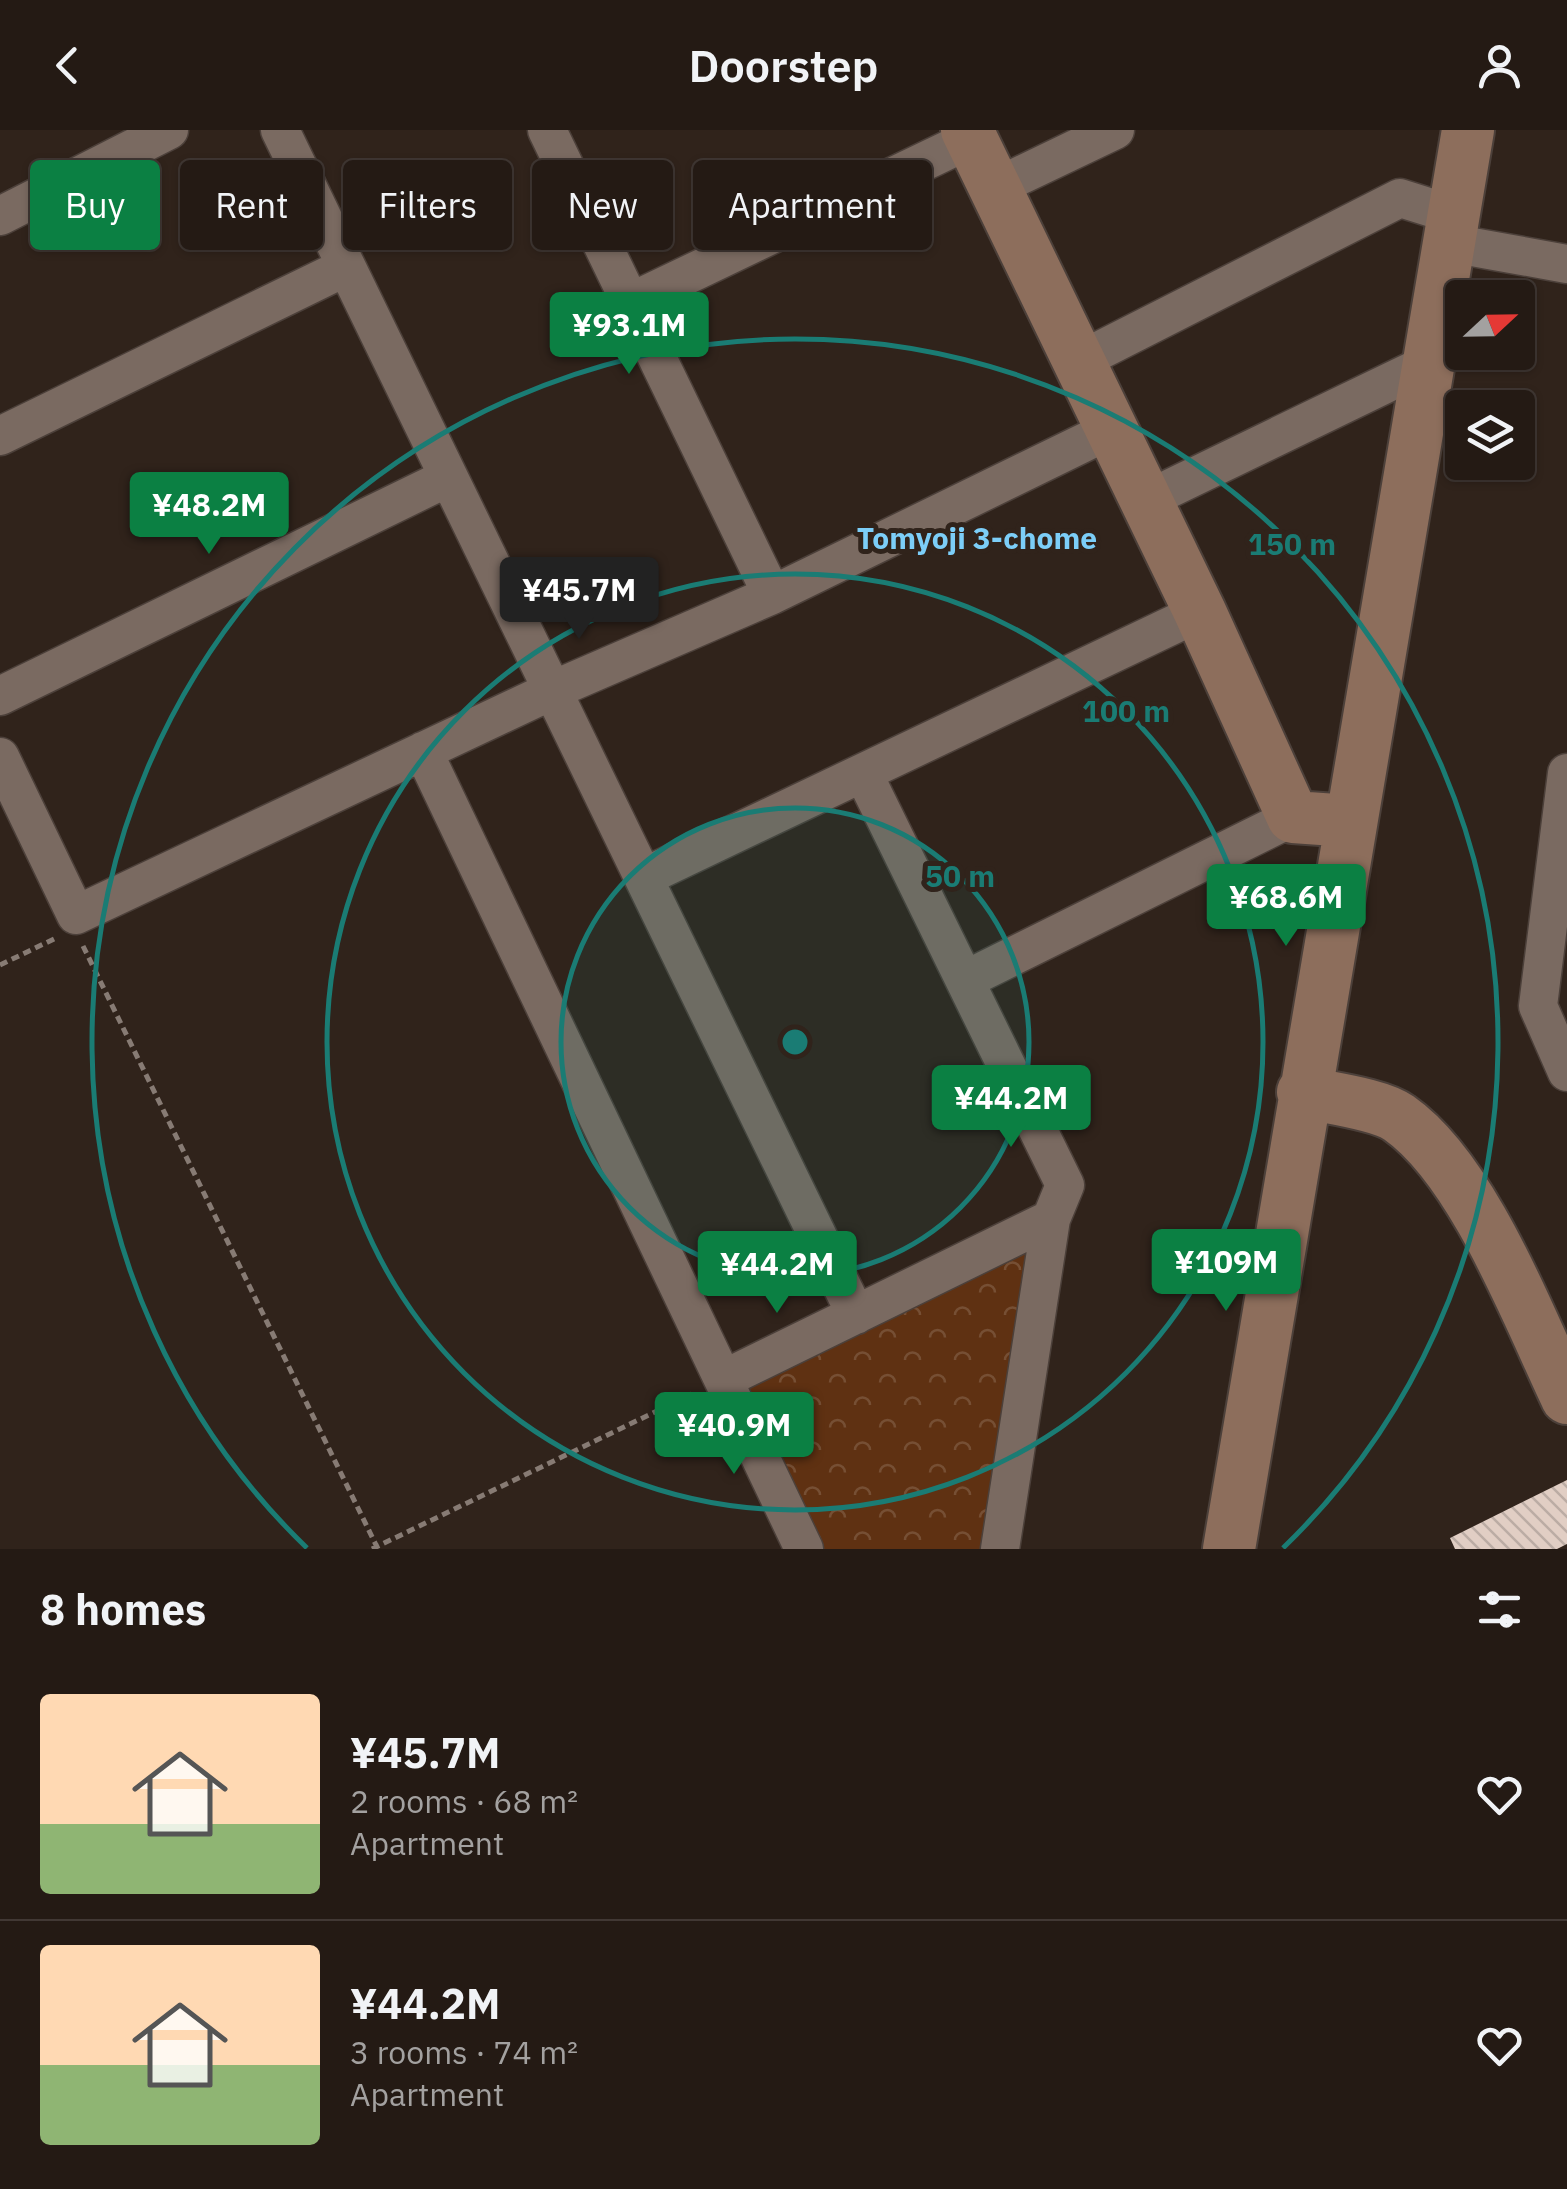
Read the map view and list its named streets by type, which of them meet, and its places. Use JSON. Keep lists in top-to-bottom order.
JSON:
{
  "districts": ["Tomyoji 3-chome"],
  "north": "right",
  "page": {
    "header": "Doorstep",
    "chip": [
      "Buy",
      "Rent",
      "Filters",
      "New",
      "Apartment"
    ],
    "price": [
      "¥93.1M",
      "¥48.2M",
      "¥45.7M",
      "¥68.6M",
      "¥44.2M",
      "¥109M",
      "¥44.2M",
      "¥40.9M"
    ],
    "heading": "8 homes",
    "list": [
      {
        "name": "¥45.7M",
        "note": "2 rooms · 68 m² · Apartment"
      },
      {
        "name": "¥44.2M",
        "note": "3 rooms · 74 m² · Apartment"
      }
    ]
  },
  "rings": ["150 m", "100 m", "50 m"]
}
